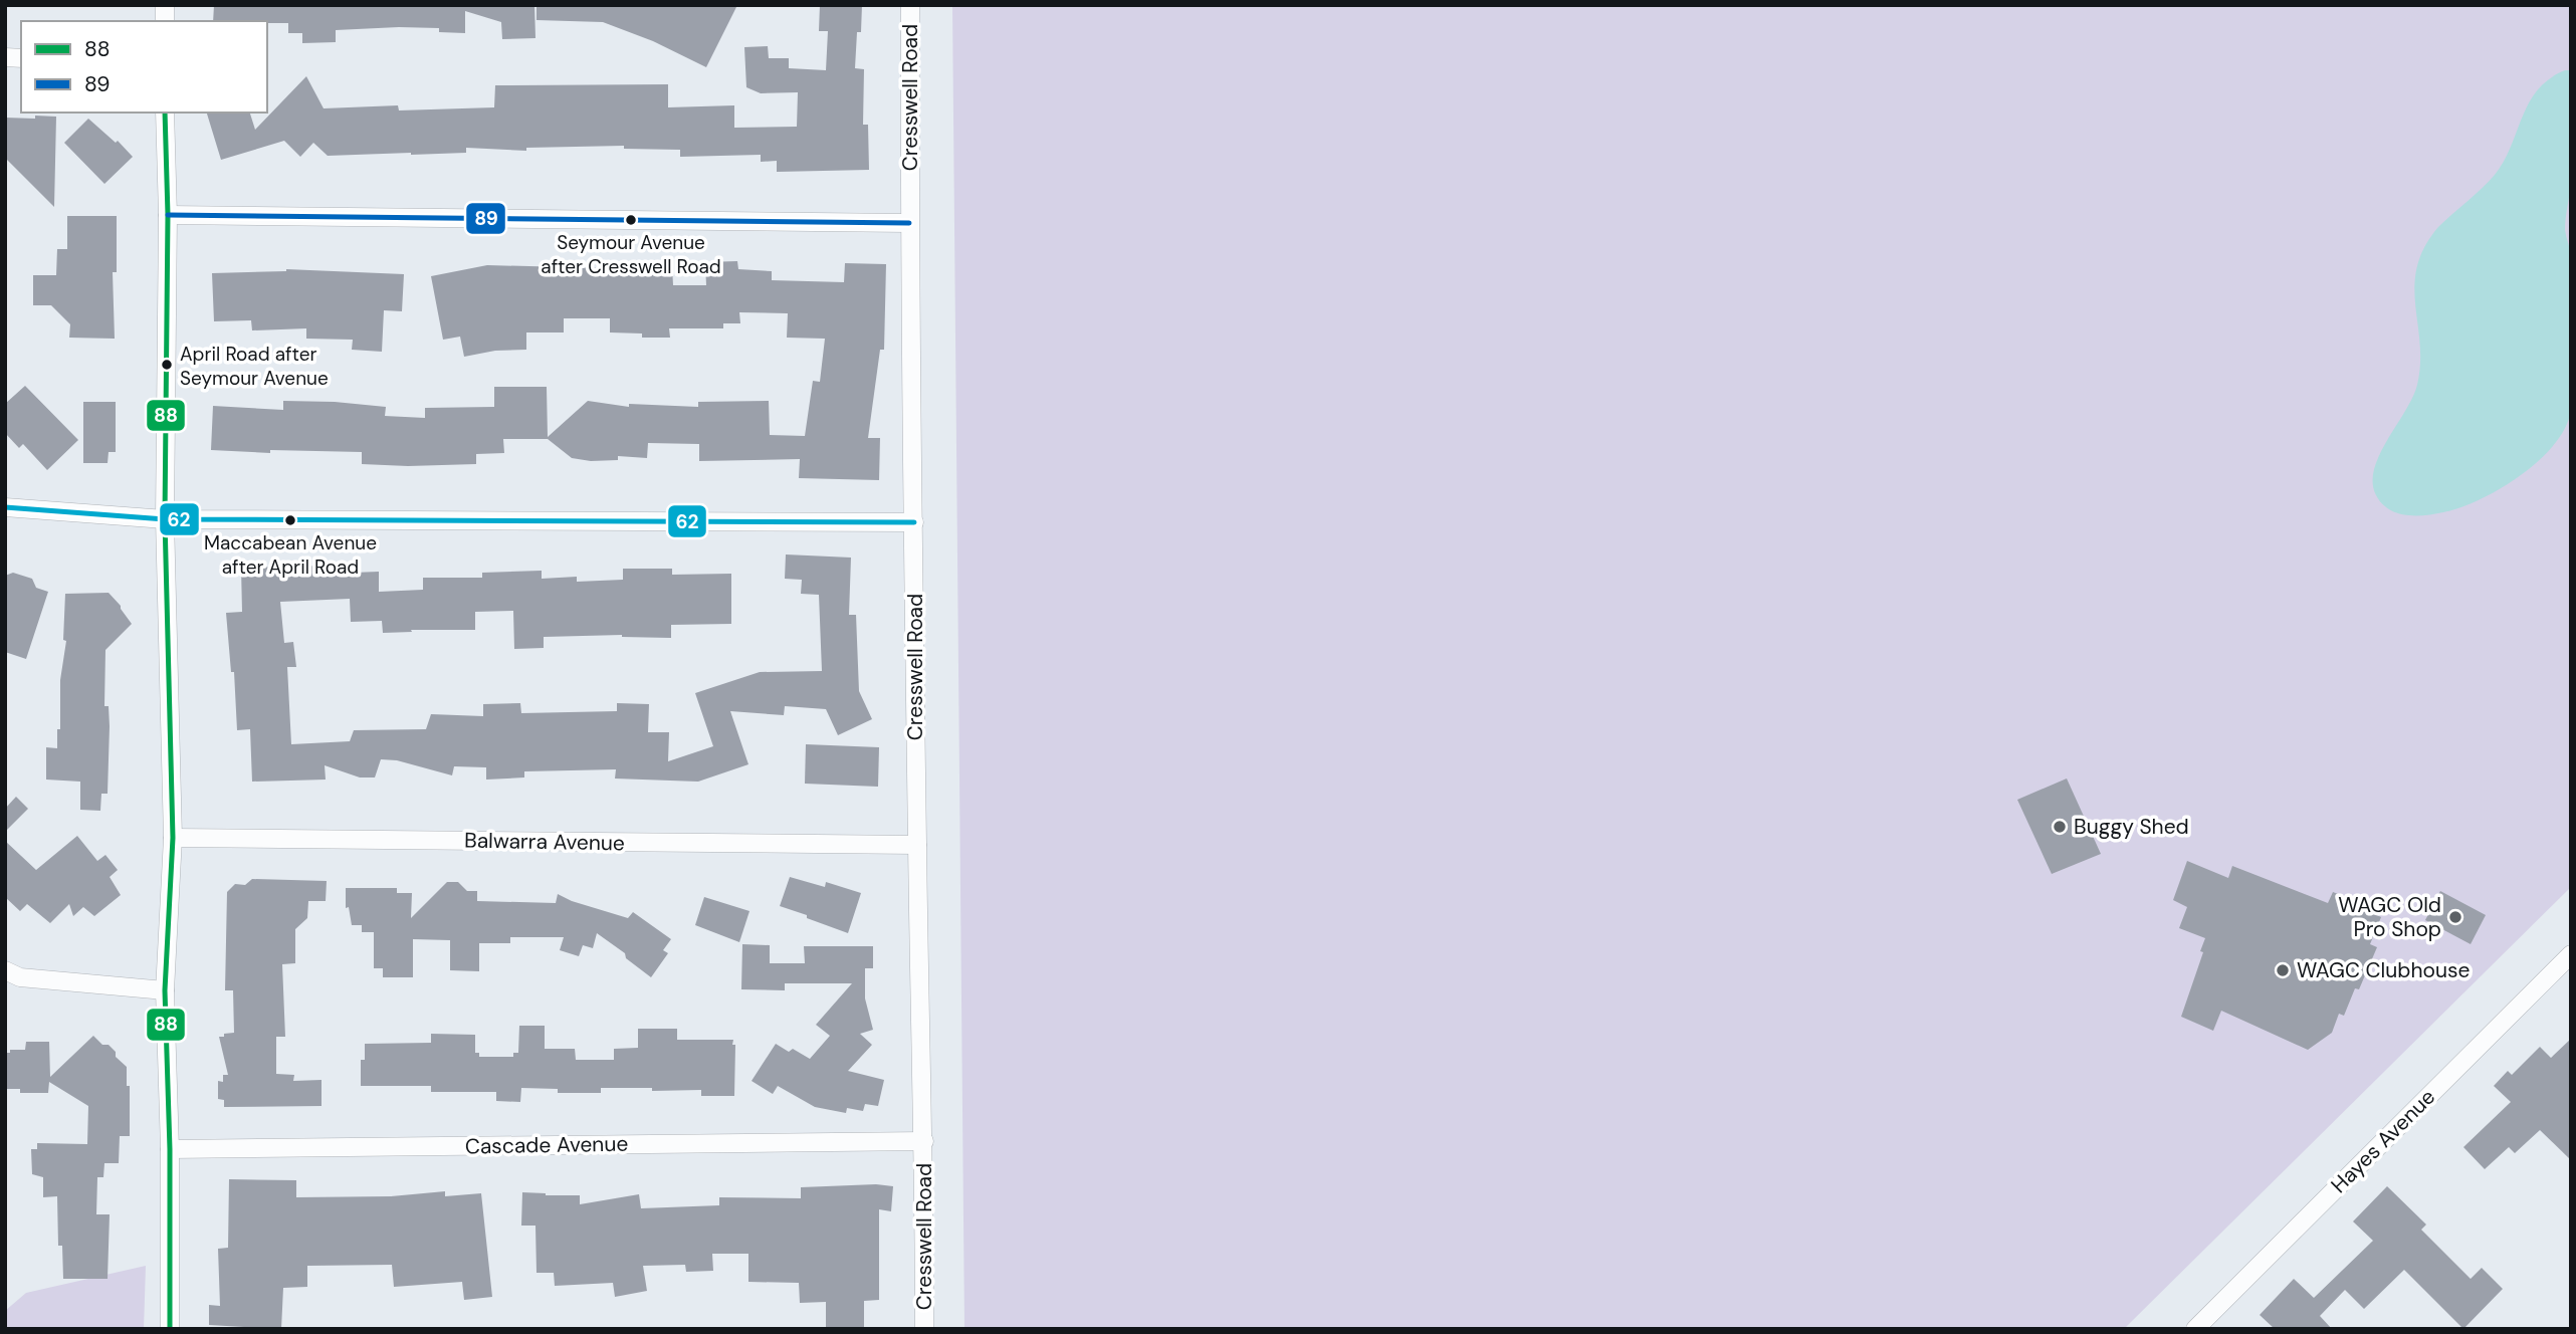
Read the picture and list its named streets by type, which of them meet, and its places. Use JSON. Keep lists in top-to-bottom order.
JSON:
{
  "streets": {
    "street": [
      "Cresswell Road",
      "Balwarra Avenue",
      "Hayes Avenue",
      "Cascade Avenue"
    ]
  },
  "crossings": [
    ["Cresswell Road", "Balwarra Avenue"],
    ["Cresswell Road", "Cascade Avenue"]
  ],
  "places": [
    "Seymour Avenue after Cresswell Road",
    "April Road after Seymour Avenue",
    "Maccabean Avenue after April Road",
    "Buggy Shed",
    "WAGC Old Pro Shop",
    "WAGC Clubhouse"
  ],
  "lines": ["transit line 88", "transit line 89", "transit line 62"],
  "legend": ["88", "89"]
}
